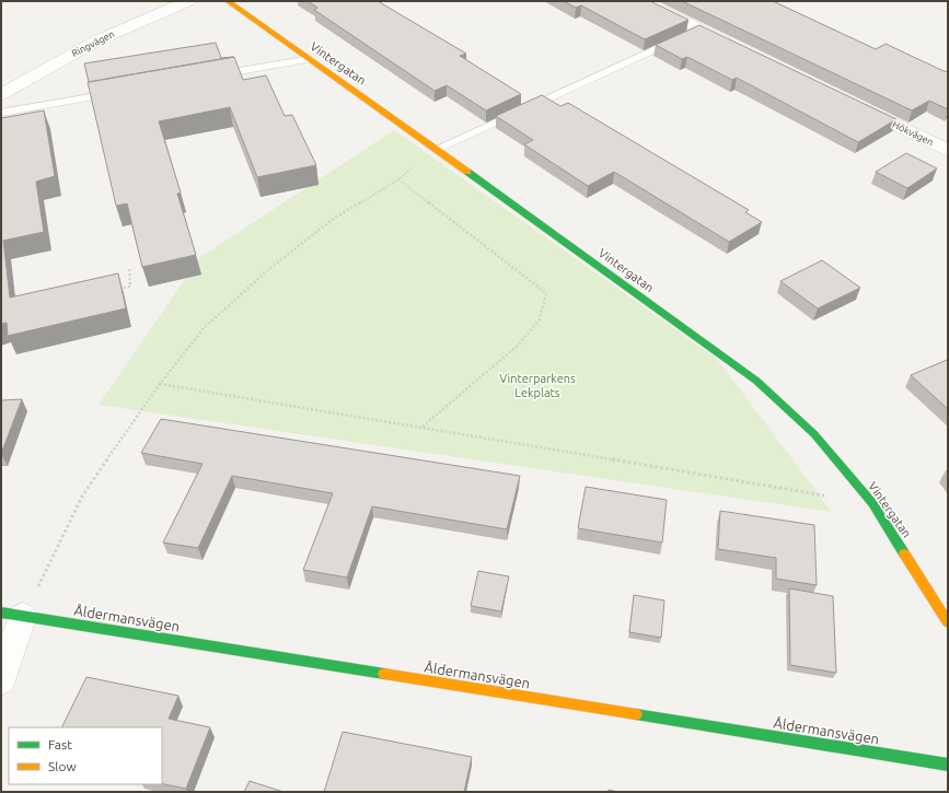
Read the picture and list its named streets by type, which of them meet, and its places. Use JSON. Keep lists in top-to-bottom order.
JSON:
{
  "streets": {
    "street": [
      "Ringvägen",
      "Vintergatan",
      "Hökvägen",
      "Åldermansvägen"
    ]
  },
  "parks": ["Vinterparkens Lekplats"],
  "legend": ["Fast", "Slow"]
}
